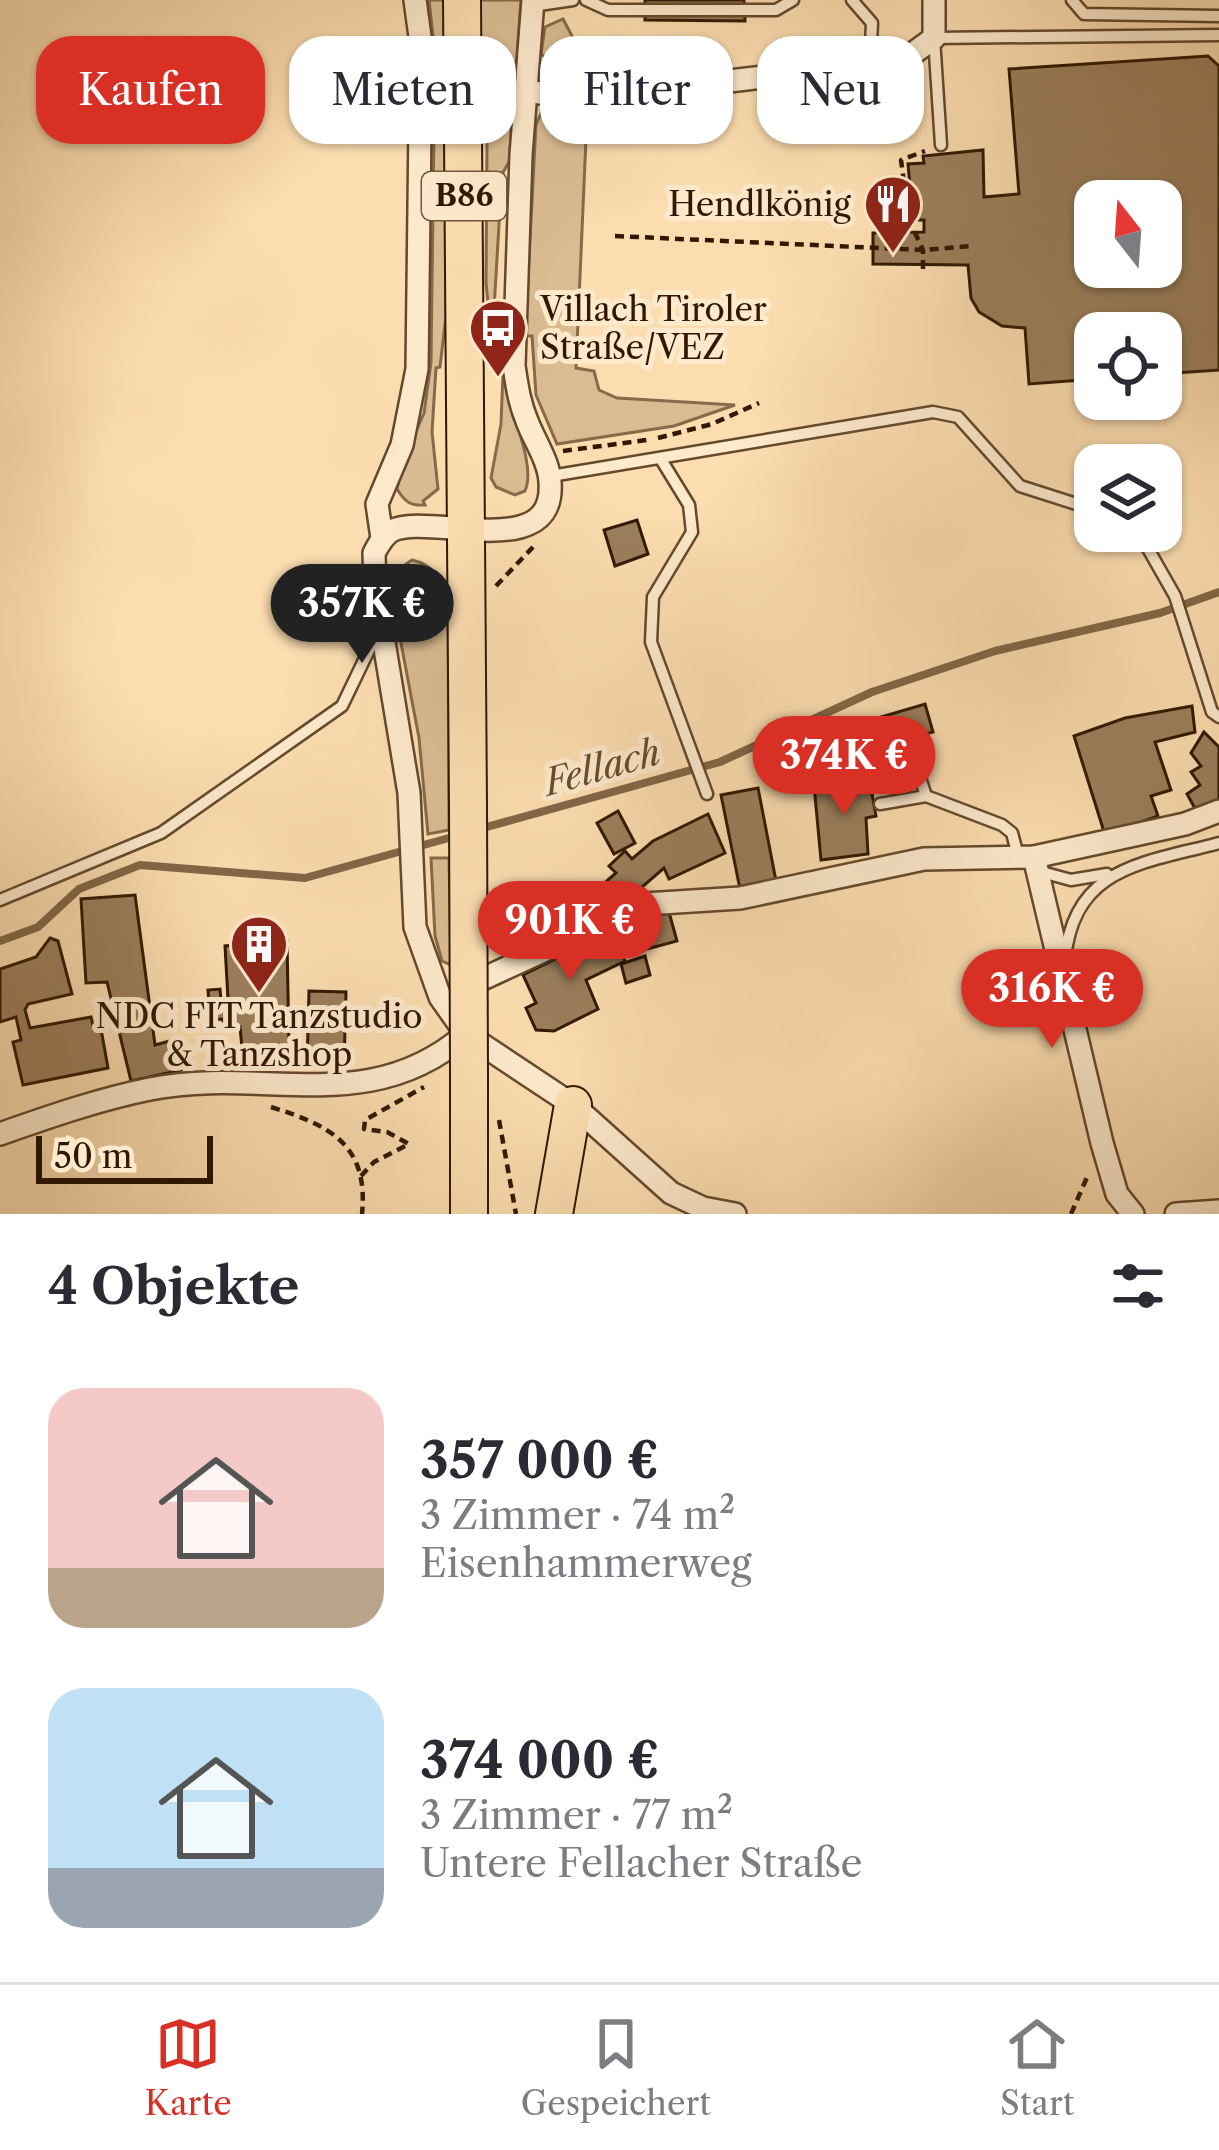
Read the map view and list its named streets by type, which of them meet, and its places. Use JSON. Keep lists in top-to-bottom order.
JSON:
{
  "streets": {
    "main road": ["B86"]
  },
  "water": ["Fellach"],
  "places": {
    "restaurant": ["Hendlkönig"],
    "bus stop": ["Villach Tiroler Straße/VEZ"],
    "building": ["NDC FIT Tanzstudio & Tanzshop"]
  },
  "scale_bar": "50 m",
  "north": "top",
  "page": {
    "chip": [
      "Kaufen",
      "Mieten",
      "Filter",
      "Neu"
    ],
    "price": [
      "357K €",
      "374K €",
      "901K €",
      "316K €"
    ],
    "scale": "50 m",
    "heading": "4 Objekte",
    "list": [
      {
        "name": "357 000 €",
        "note": "3 Zimmer · 74 m² · Eisenhammerweg"
      },
      {
        "name": "374 000 €",
        "note": "3 Zimmer · 77 m² · Untere Fellacher Straße"
      }
    ],
    "tabs": ["Karte", "Gespeichert", "Start"]
  }
}
